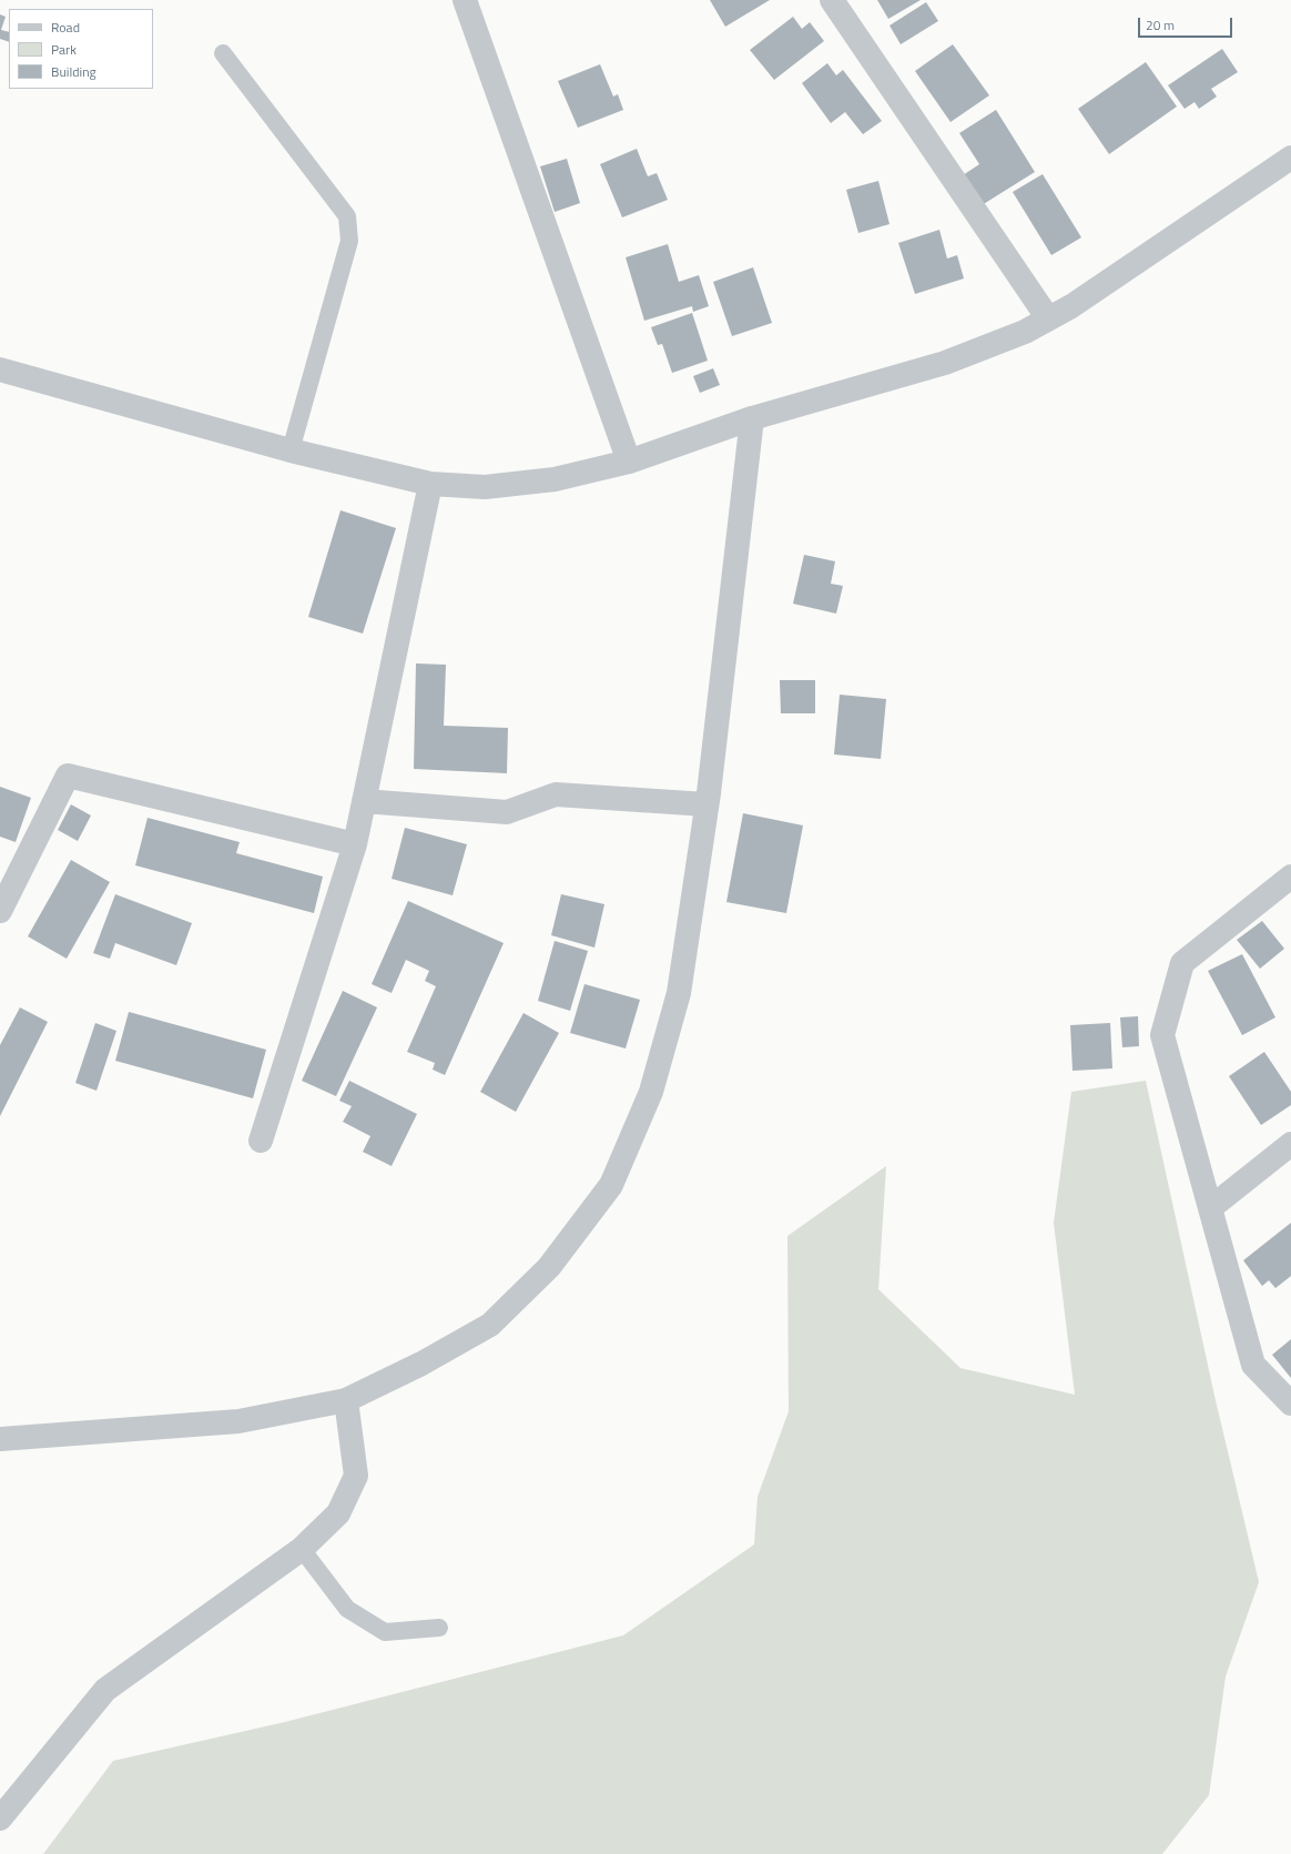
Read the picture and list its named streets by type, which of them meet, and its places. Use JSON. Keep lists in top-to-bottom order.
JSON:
{
  "legend": ["Road", "Park", "Building"],
  "scale_bar": "20 m"
}
